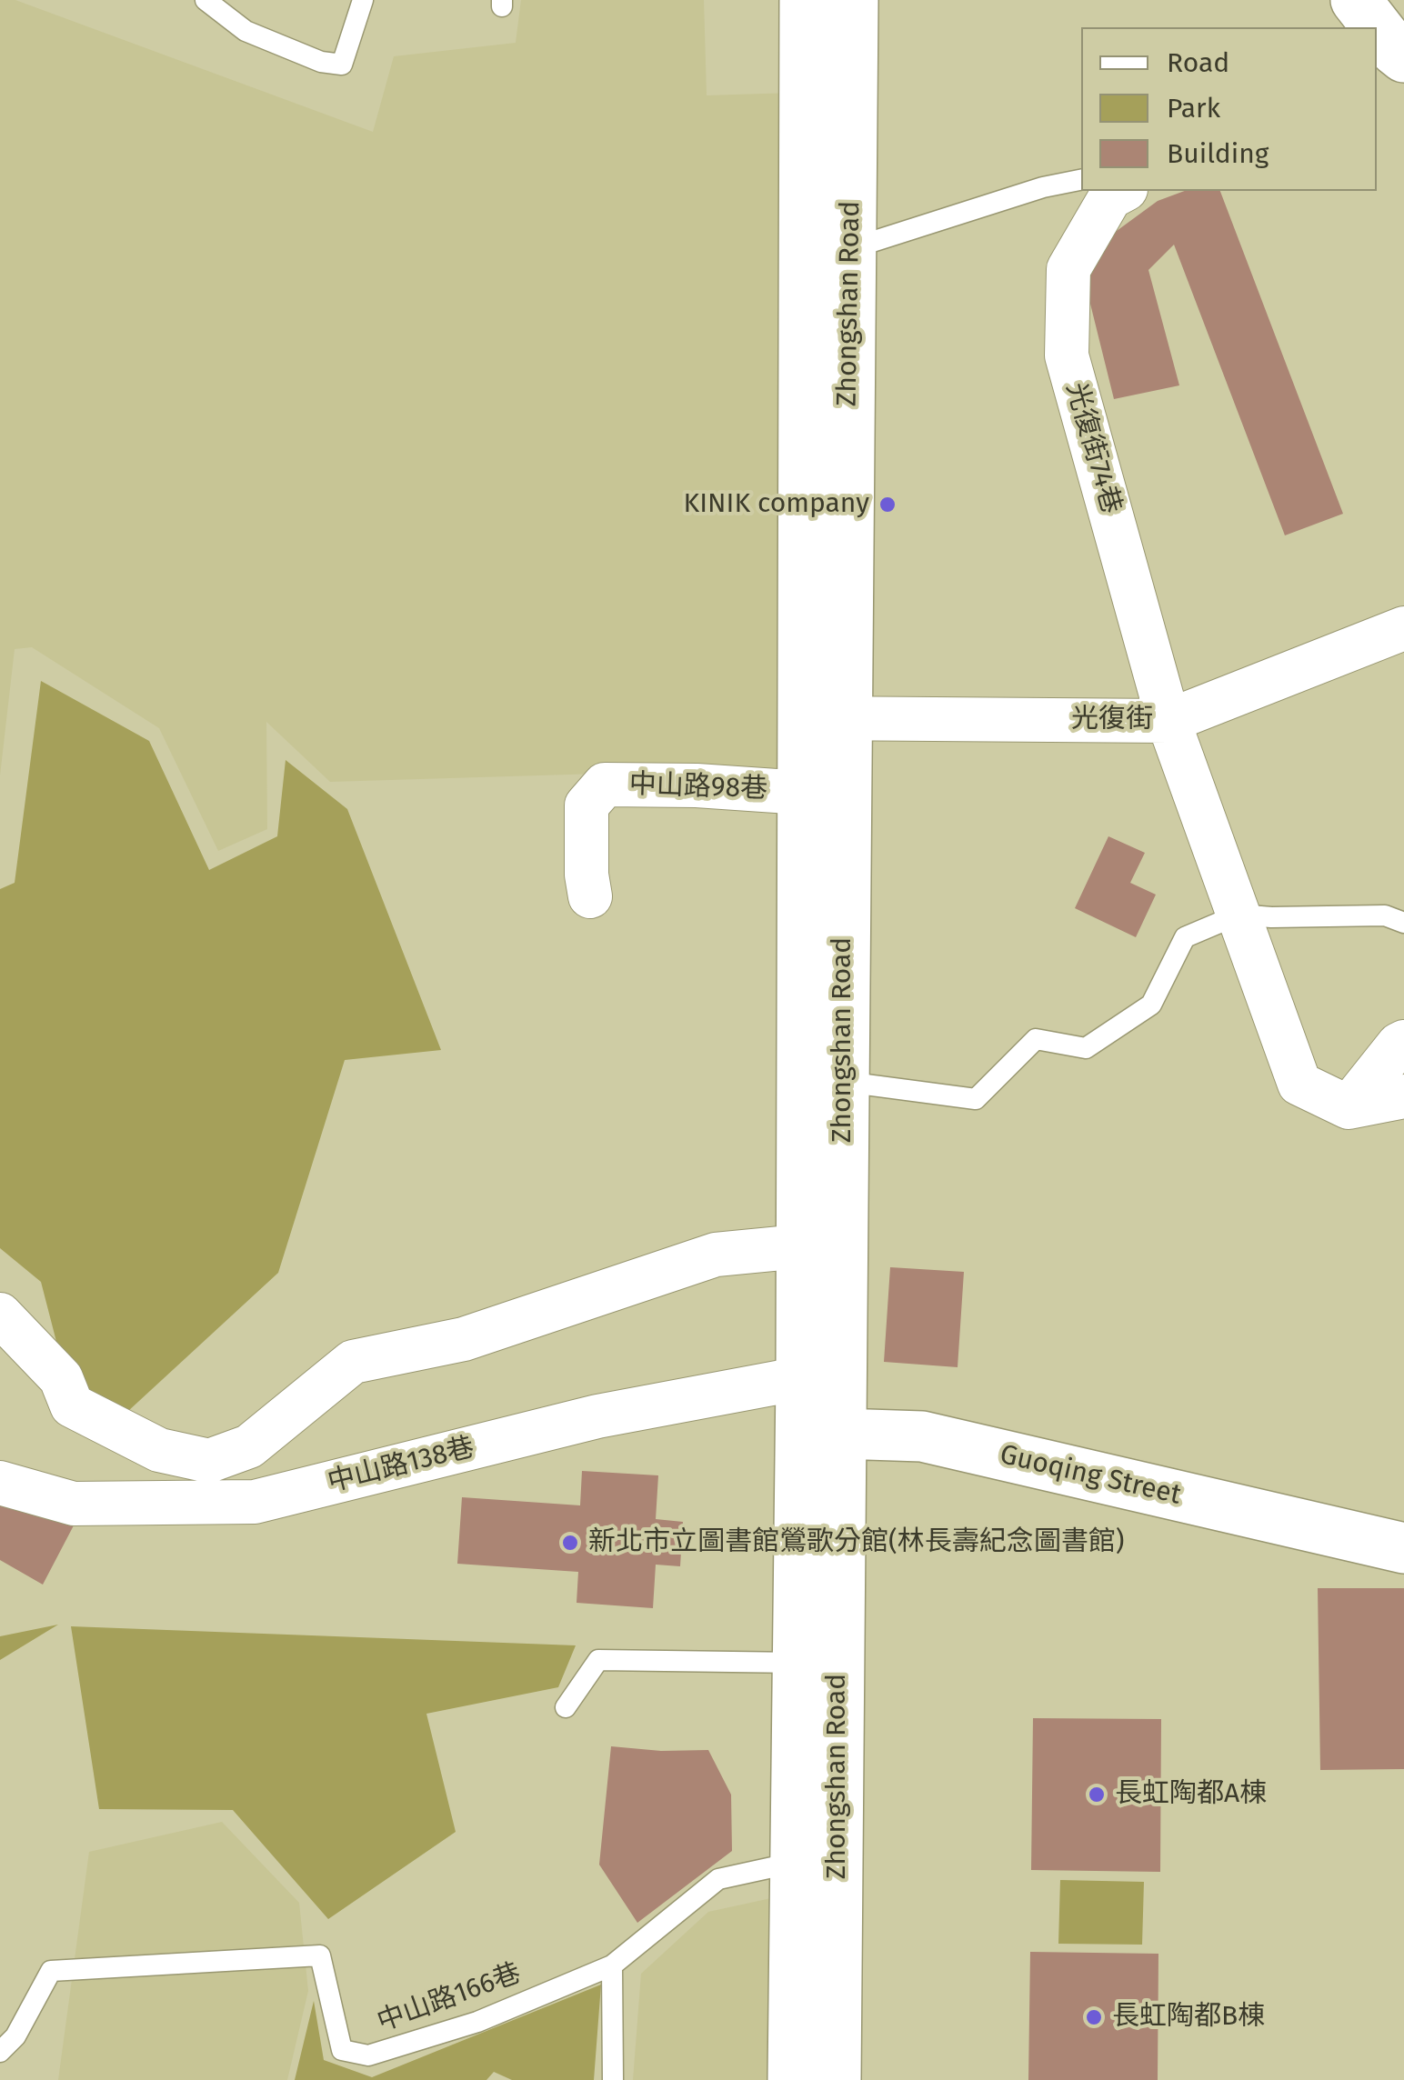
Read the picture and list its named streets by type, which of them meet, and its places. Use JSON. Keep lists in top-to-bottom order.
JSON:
{
  "streets": {
    "street": [
      "Zhongshan Road",
      "光復街74巷",
      "光復街",
      "中山路98巷",
      "中山路138巷",
      "Guoqing Street"
    ],
    "lane": ["中山路166巷"]
  },
  "crossings": [
    ["Zhongshan Road", "光復街"],
    ["Zhongshan Road", "中山路98巷"],
    ["Zhongshan Road", "中山路138巷"],
    ["Zhongshan Road", "Guoqing Street"],
    ["Zhongshan Road", "中山路166巷"],
    ["光復街74巷", "光復街"]
  ],
  "places": [
    "KINIK company",
    "新北市立圖書館鶯歌分館(林長壽紀念圖書館)",
    "長虹陶都A棟",
    "長虹陶都B棟"
  ],
  "legend": ["Road", "Park", "Building"]
}
